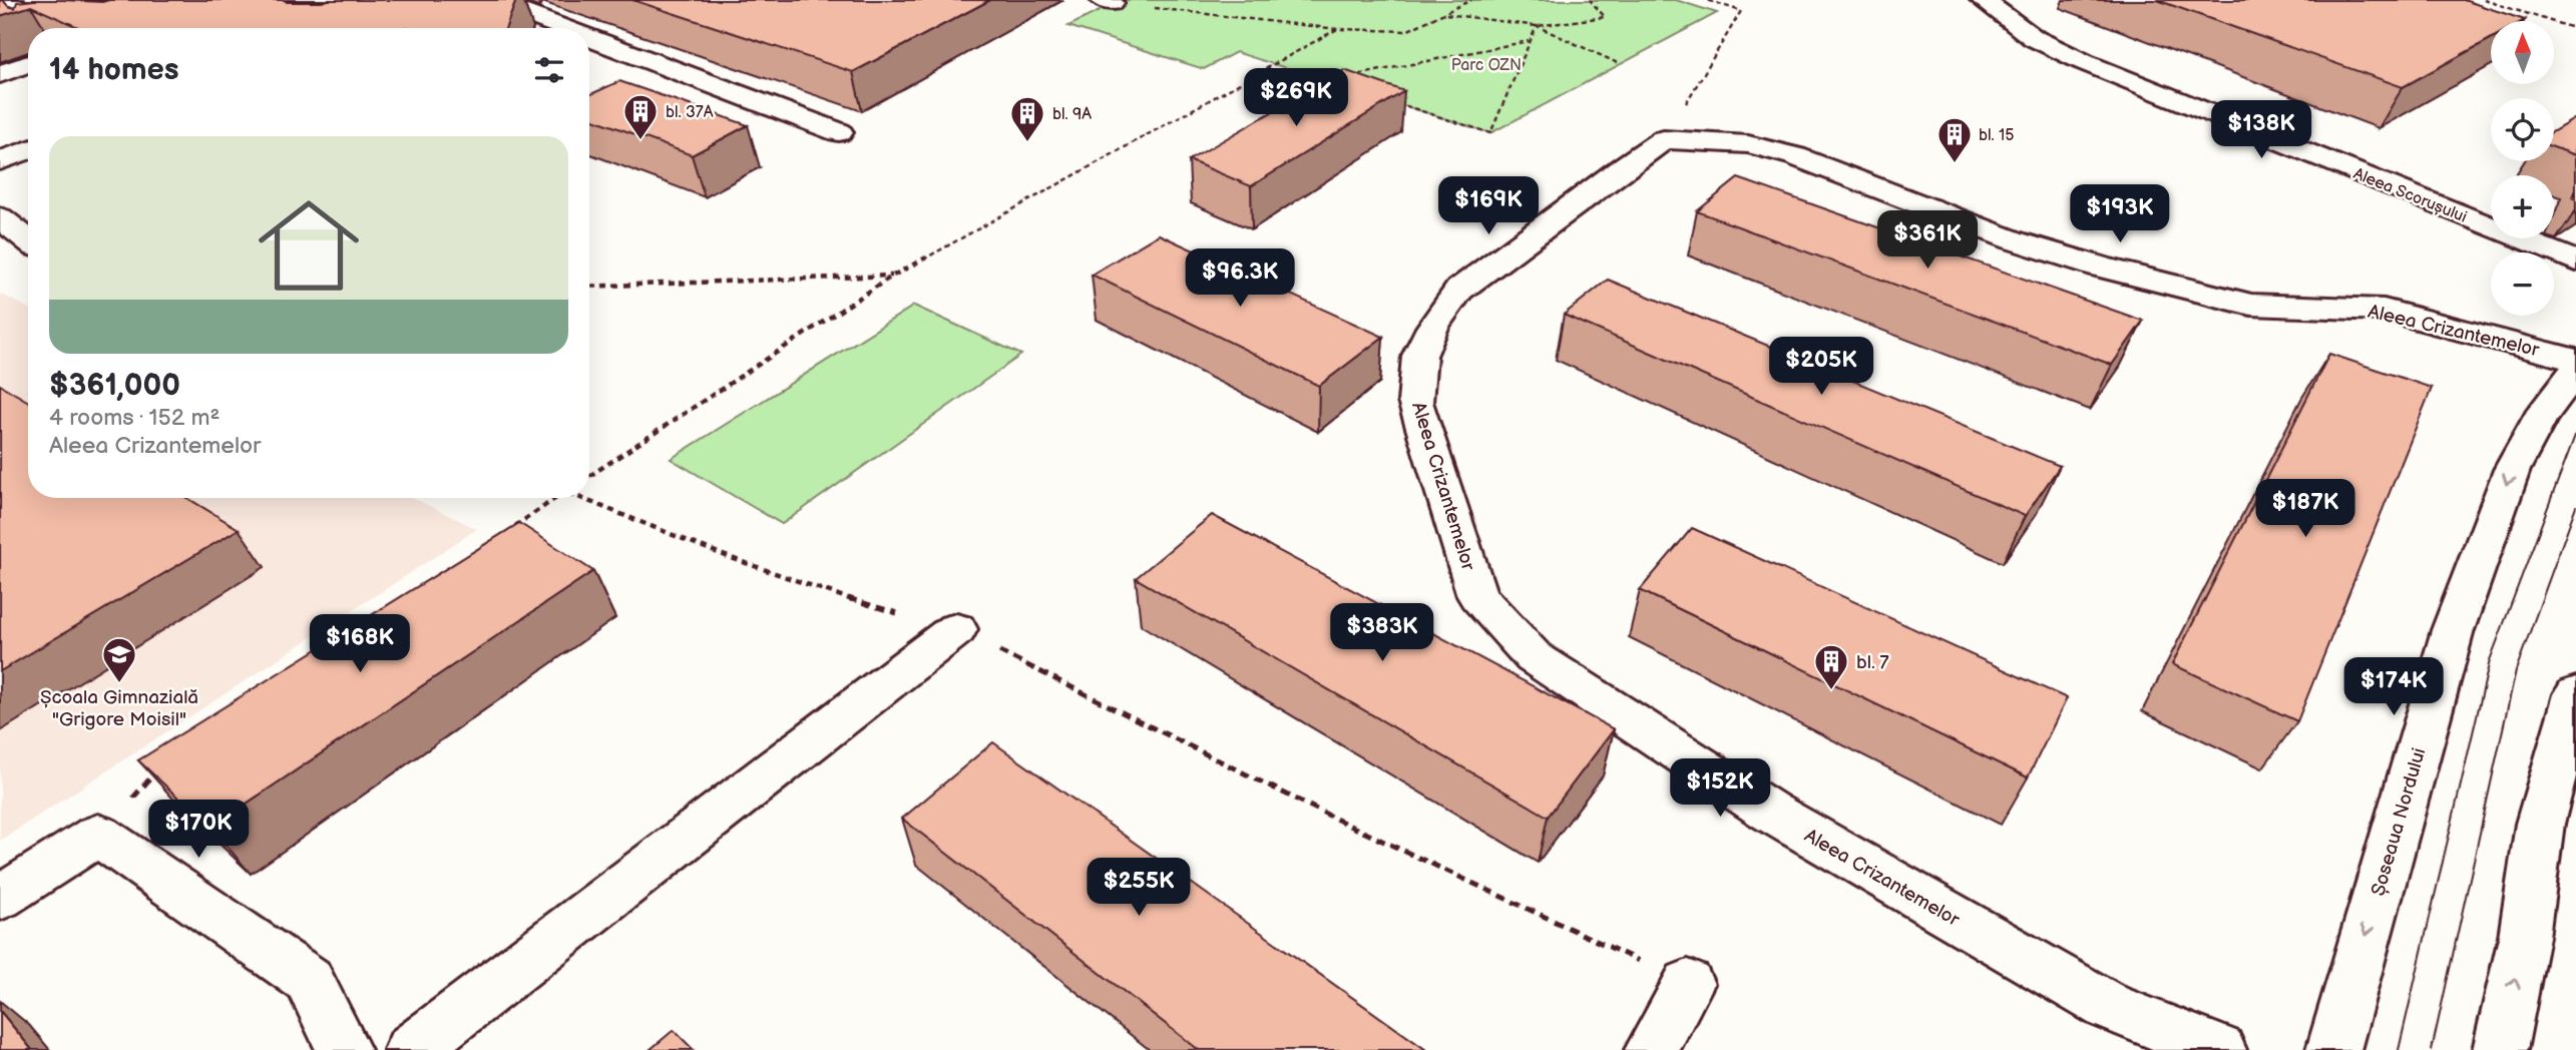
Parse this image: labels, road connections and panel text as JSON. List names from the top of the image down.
{
  "streets": {
    "street": ["Aleea Scorușului", "Aleea Crizantemelor", "Șoseaua Nordului"]
  },
  "parks": ["Parc OZN"],
  "places": {
    "building": [
      "bl. 37A",
      "bl. 9A",
      "bl. 15",
      "bl. 7"
    ],
    "school or university": ["Școala Gimnazială \"Grigore Moisil\""]
  },
  "north": "top",
  "page": {
    "map_buttons": ["+", "−"],
    "heading": "14 homes",
    "price": [
      "$269K",
      "$138K",
      "$169K",
      "$193K",
      "$361K",
      "$96.3K",
      "$205K",
      "$187K",
      "$383K",
      "$168K",
      "$174K",
      "$152K",
      "$170K",
      "$255K"
    ],
    "list": [
      {
        "name": "$361,000",
        "note": "4 rooms · 152 m² · Aleea Crizantemelor"
      }
    ]
  }
}
